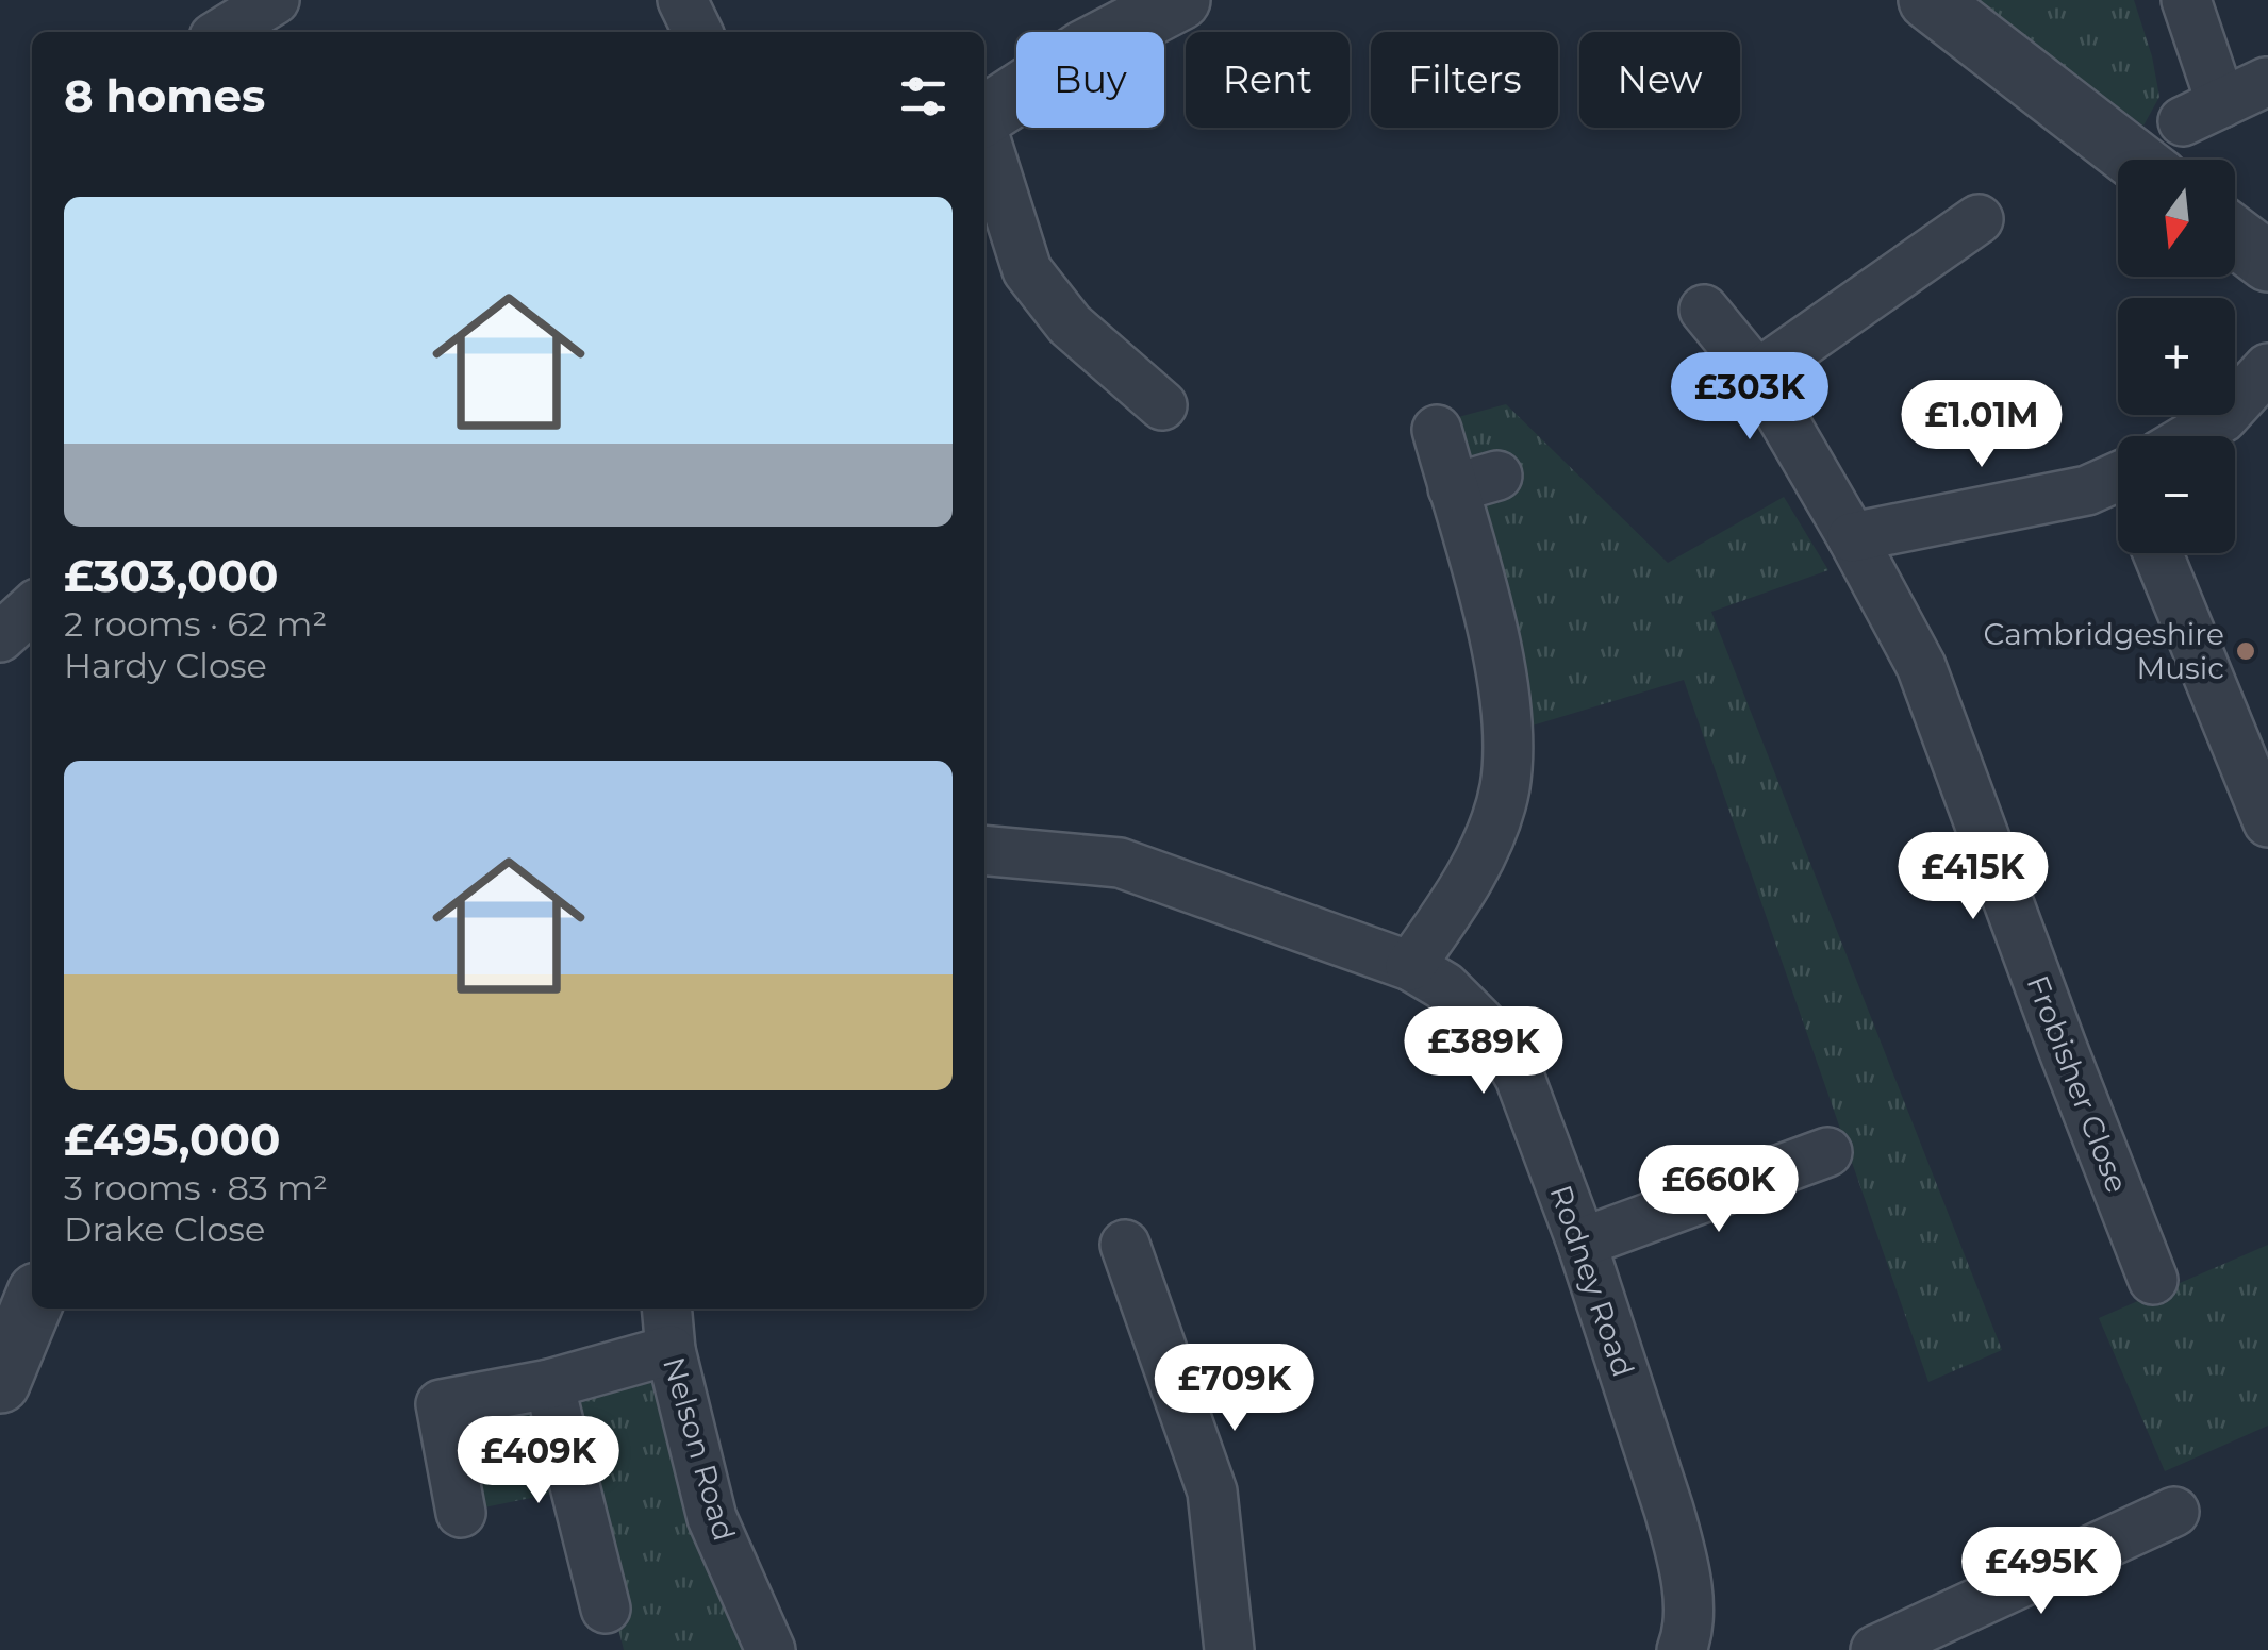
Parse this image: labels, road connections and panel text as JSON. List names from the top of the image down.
{
  "streets": {
    "street": ["Frobisher Close", "Rodney Road", "Nelson Road"]
  },
  "places": ["Cambridgeshire Music"],
  "north": "bottom",
  "page": {
    "chip": [
      "Buy",
      "Rent",
      "Filters",
      "New"
    ],
    "heading": "8 homes",
    "map_buttons": ["+", "−"],
    "list": [
      {
        "name": "£303,000",
        "note": "2 rooms · 62 m² · Hardy Close"
      },
      {
        "name": "£495,000",
        "note": "3 rooms · 83 m² · Drake Close"
      }
    ],
    "price": [
      "£303K",
      "£1.01M",
      "£415K",
      "£389K",
      "£660K",
      "£709K",
      "£409K",
      "£495K"
    ]
  }
}
